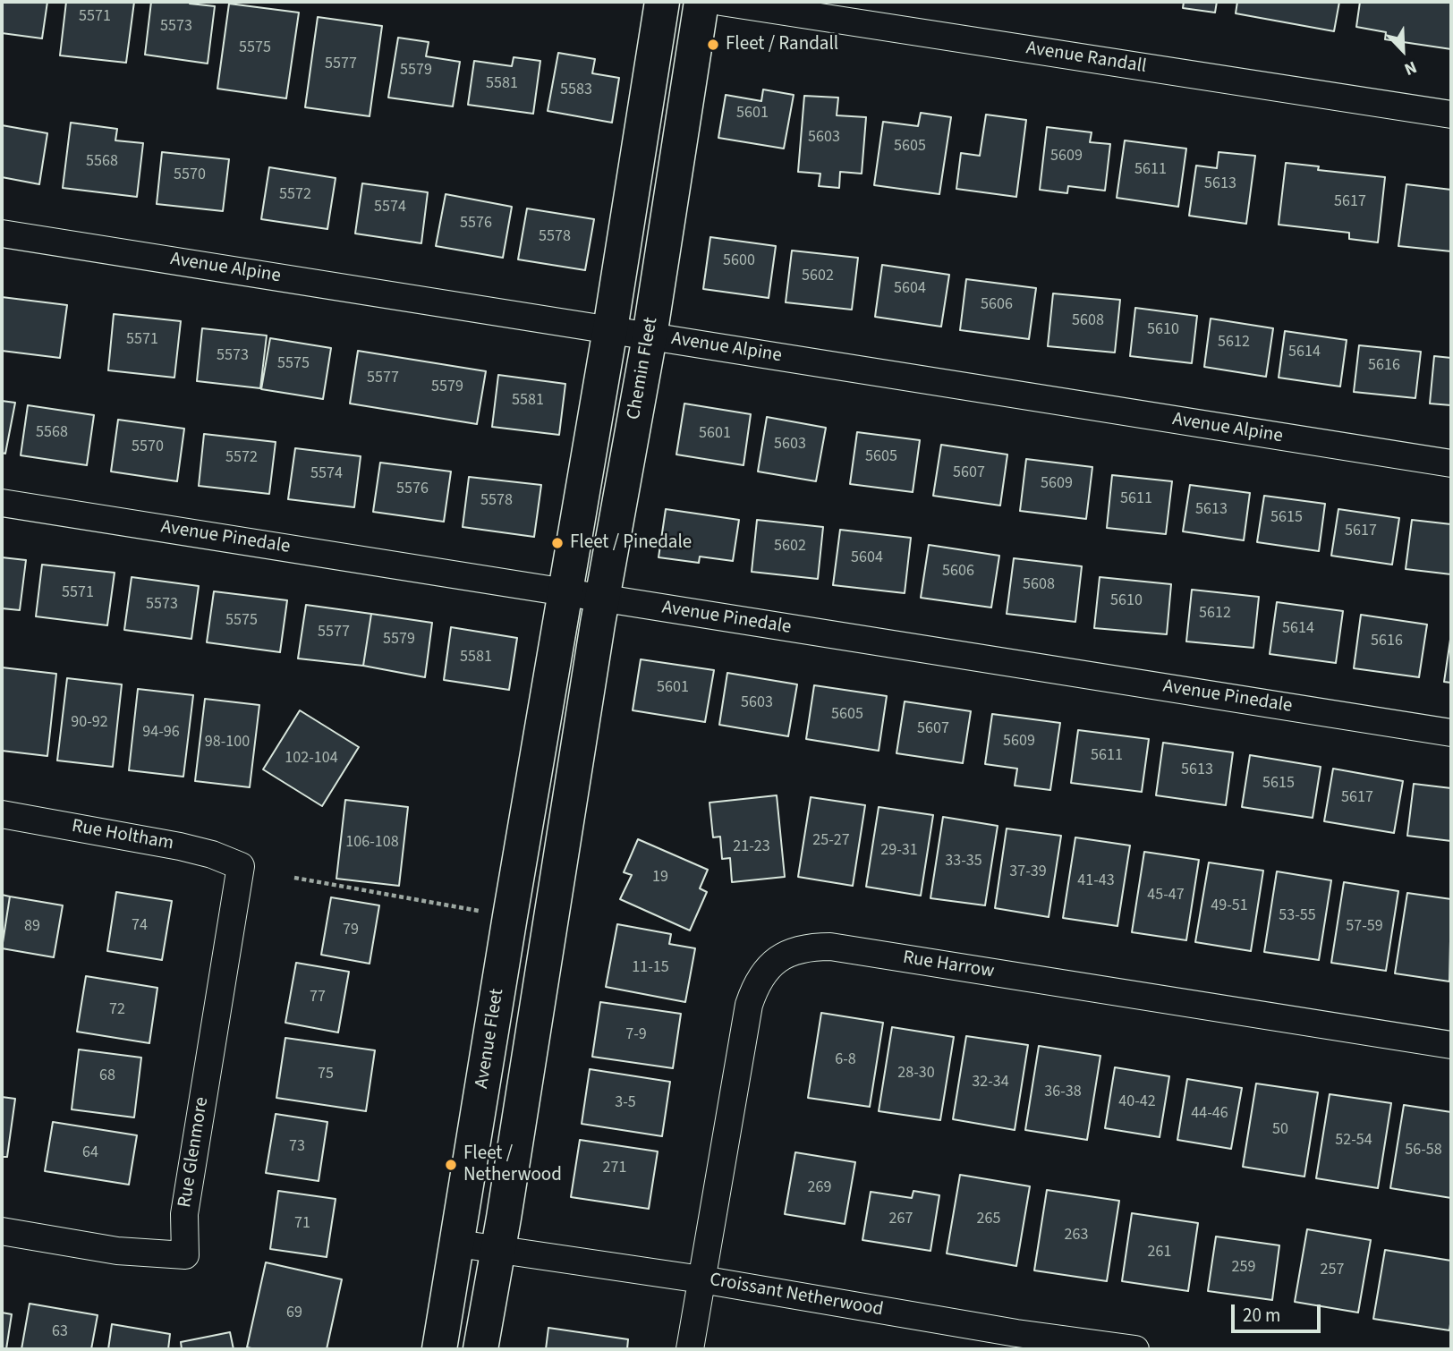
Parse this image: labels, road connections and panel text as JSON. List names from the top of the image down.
{
  "streets": {
    "main road": ["Chemin Fleet", "Avenue Fleet"],
    "street": [
      "Avenue Randall",
      "Avenue Alpine",
      "Avenue Pinedale",
      "Rue Holtham",
      "Rue Harrow",
      "Rue Glenmore",
      "Croissant Netherwood"
    ]
  },
  "crossings": [
    ["Avenue Alpine", "Chemin Fleet"],
    ["Chemin Fleet", "Avenue Pinedale"],
    ["Chemin Fleet", "Avenue Fleet"],
    ["Chemin Fleet", "Croissant Netherwood"],
    ["Rue Holtham", "Rue Glenmore"],
    ["Rue Harrow", "Croissant Netherwood"],
    ["Avenue Fleet", "Croissant Netherwood"]
  ],
  "places": ["Fleet / Randall", "Fleet / Pinedale", "Fleet / Netherwood"],
  "house_numbers": [
    "5571",
    "5573",
    "5575",
    "5577",
    "5579",
    "5581",
    "5583",
    "5601",
    "5603",
    "5605",
    "5609",
    "5568",
    "5611",
    "5570",
    "5613",
    "5572",
    "5617",
    "5574",
    "5576",
    "5578",
    "5600",
    "5602",
    "5604",
    "5606",
    "5608",
    "5610",
    "5571",
    "5612",
    "5614",
    "5573",
    "5575",
    "5616",
    "5577",
    "5579",
    "5581",
    "5568",
    "5601",
    "5603",
    "5570",
    "5605",
    "5572",
    "5607",
    "5574",
    "5609",
    "5576",
    "5611",
    "5578",
    "5613",
    "5615",
    "5617",
    "5602",
    "5604",
    "5606",
    "5608",
    "5571",
    "5610",
    "5573",
    "5612",
    "5575",
    "5614",
    "5577",
    "5579",
    "5616",
    "5581",
    "5601",
    "5603",
    "5605",
    "90-92",
    "5607",
    "94-96",
    "5609",
    "98-100",
    "5611",
    "102-104",
    "5613",
    "5615",
    "5617",
    "25-27",
    "106-108",
    "21-23",
    "29-31",
    "33-35",
    "37-39",
    "19",
    "41-43",
    "45-47",
    "49-51",
    "53-55",
    "74",
    "89",
    "57-59",
    "79",
    "11-15",
    "77",
    "72",
    "7-9",
    "6-8",
    "28-30",
    "75",
    "68",
    "32-34",
    "36-38",
    "40-42",
    "3-5",
    "44-46",
    "50",
    "52-54",
    "73",
    "56-58",
    "64",
    "271",
    "269",
    "267",
    "265",
    "71",
    "263",
    "261",
    "259",
    "257",
    "69",
    "63"
  ],
  "scale_bar": "20 m",
  "north": "bottom right"
}
